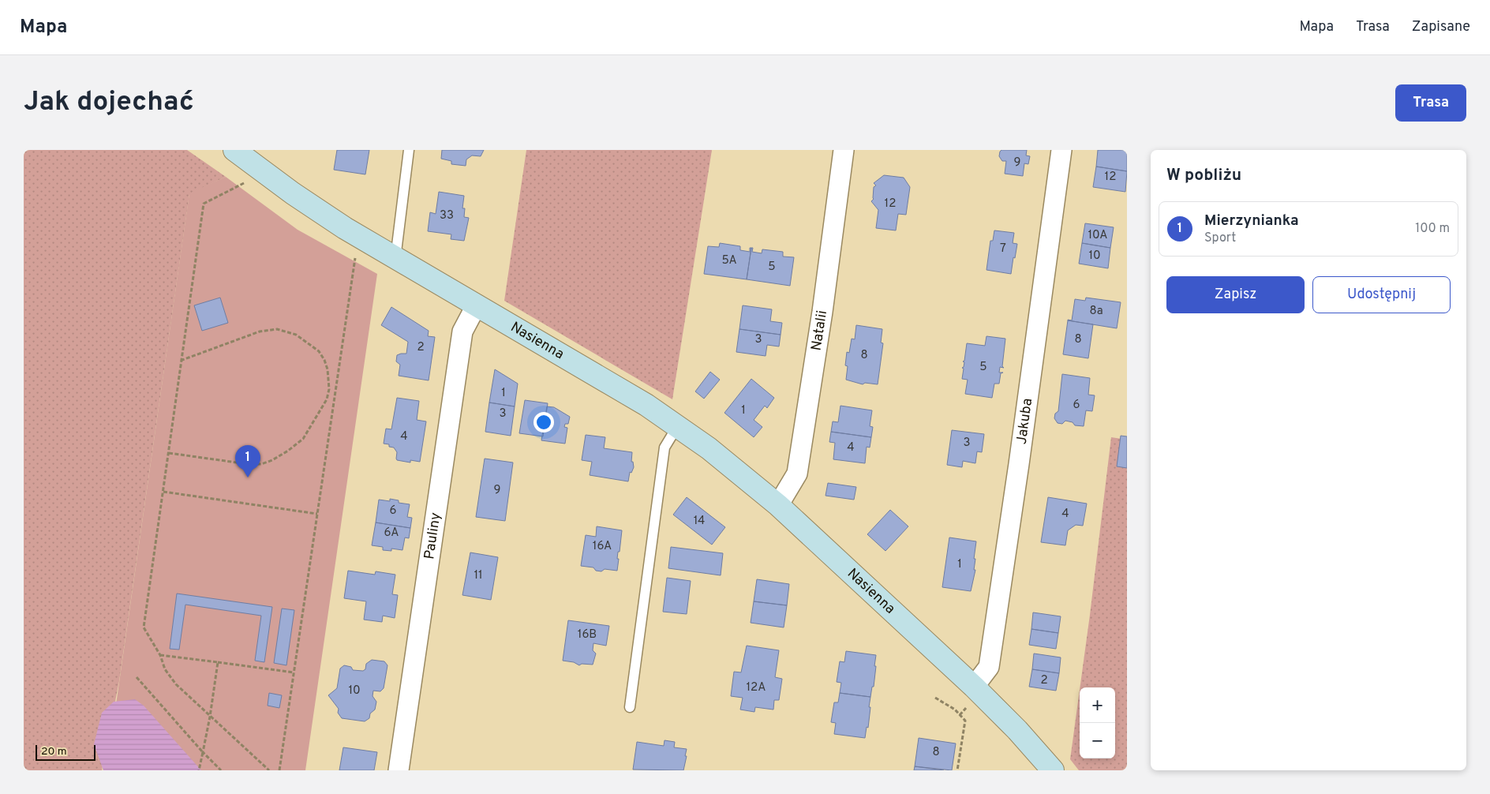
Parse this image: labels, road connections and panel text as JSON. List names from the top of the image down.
{
  "streets": {
    "street": [
      "Natalii",
      "Nasienna",
      "Jakuba",
      "Pauliny"
    ]
  },
  "crossings": [
    ["Natalii", "Nasienna"],
    ["Nasienna", "Jakuba"],
    ["Nasienna", "Pauliny"]
  ],
  "house_numbers": [
    "9",
    "12",
    "12",
    "33",
    "10A",
    "7",
    "10",
    "5A",
    "5",
    "8a",
    "3",
    "8",
    "2",
    "8",
    "5",
    "1",
    "6",
    "1",
    "3",
    "4",
    "3",
    "4",
    "9",
    "6",
    "4",
    "14",
    "6A",
    "16A",
    "1",
    "11",
    "16B",
    "2",
    "12A",
    "10",
    "8"
  ],
  "scale_bar": "20 m",
  "page": {
    "header": "Mapa",
    "nav": ["Mapa", "Trasa", "Zapisane"],
    "buttons": [
      "Trasa",
      ["Zapisz", "Udostępnij"]
    ],
    "title": "Jak dojechać",
    "heading": "W pobliżu",
    "list": [
      {
        "mark": "1",
        "name": "Mierzynianka",
        "note": "Sport",
        "value": "100 m"
      }
    ],
    "pins": "1",
    "map_buttons": ["+", "−"],
    "scale": "20 m"
  }
}
